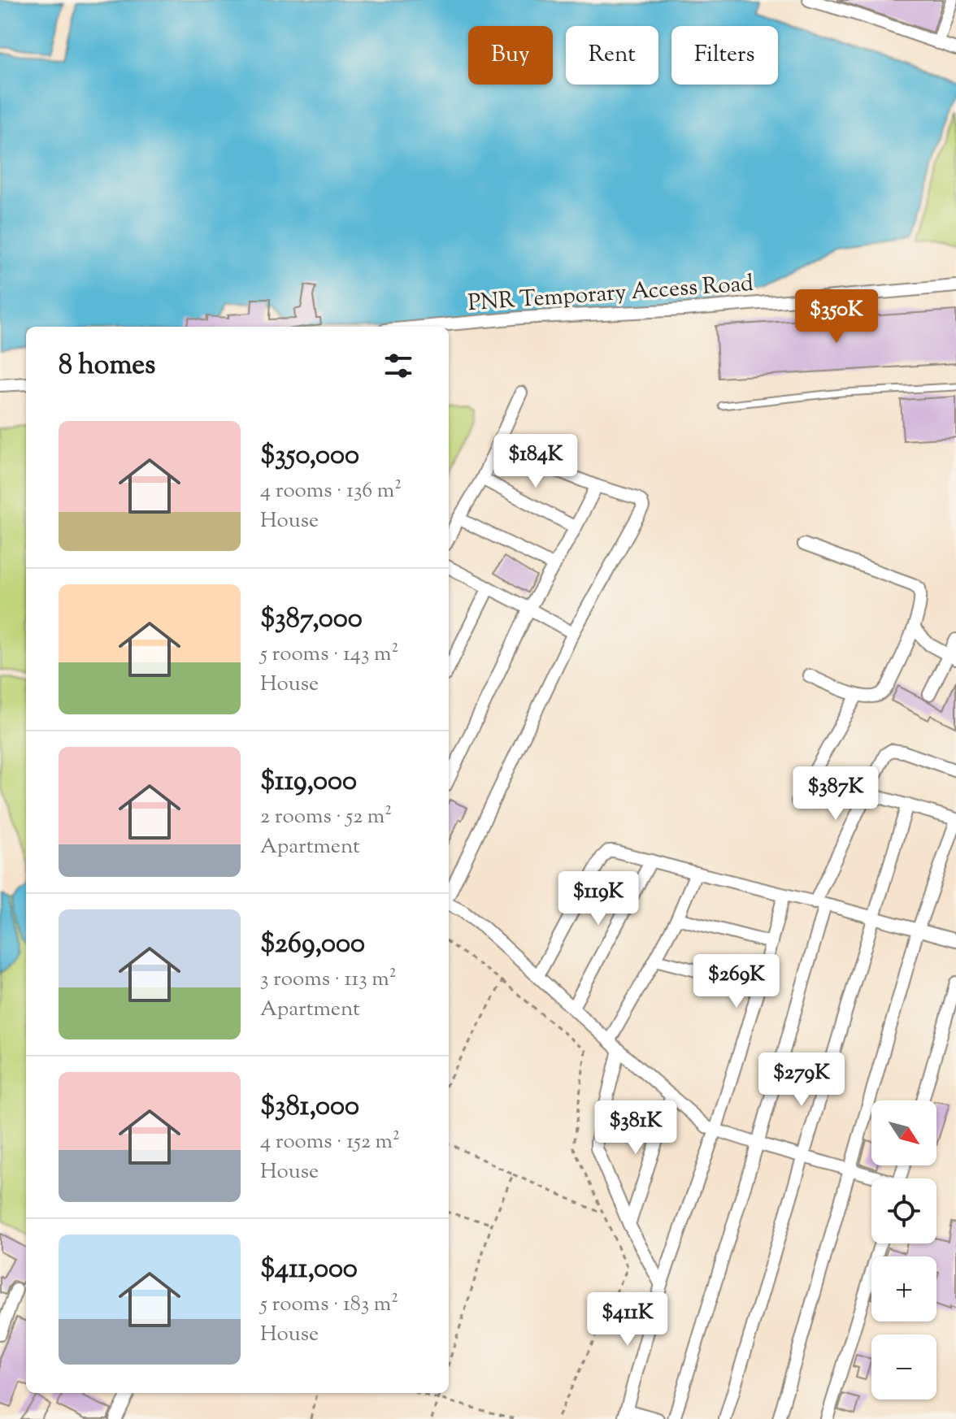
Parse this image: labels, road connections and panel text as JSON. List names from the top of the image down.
{
  "streets": {
    "street": ["PNR Temporary Access Road"]
  },
  "north": "bottom right",
  "page": {
    "chip": ["Buy", "Rent", "Filters"],
    "price": [
      "$350K",
      "$184K",
      "$387K",
      "$119K",
      "$269K",
      "$279K",
      "$381K",
      "$411K"
    ],
    "heading": "8 homes",
    "list": [
      {
        "name": "$350,000",
        "note": "4 rooms · 136 m² · House"
      },
      {
        "name": "$387,000",
        "note": "5 rooms · 143 m² · House"
      },
      {
        "name": "$119,000",
        "note": "2 rooms · 52 m² · Apartment"
      },
      {
        "name": "$269,000",
        "note": "3 rooms · 113 m² · Apartment"
      },
      {
        "name": "$381,000",
        "note": "4 rooms · 152 m² · House"
      },
      {
        "name": "$411,000",
        "note": "5 rooms · 183 m² · House"
      }
    ],
    "map_buttons": ["+", "−"]
  }
}
